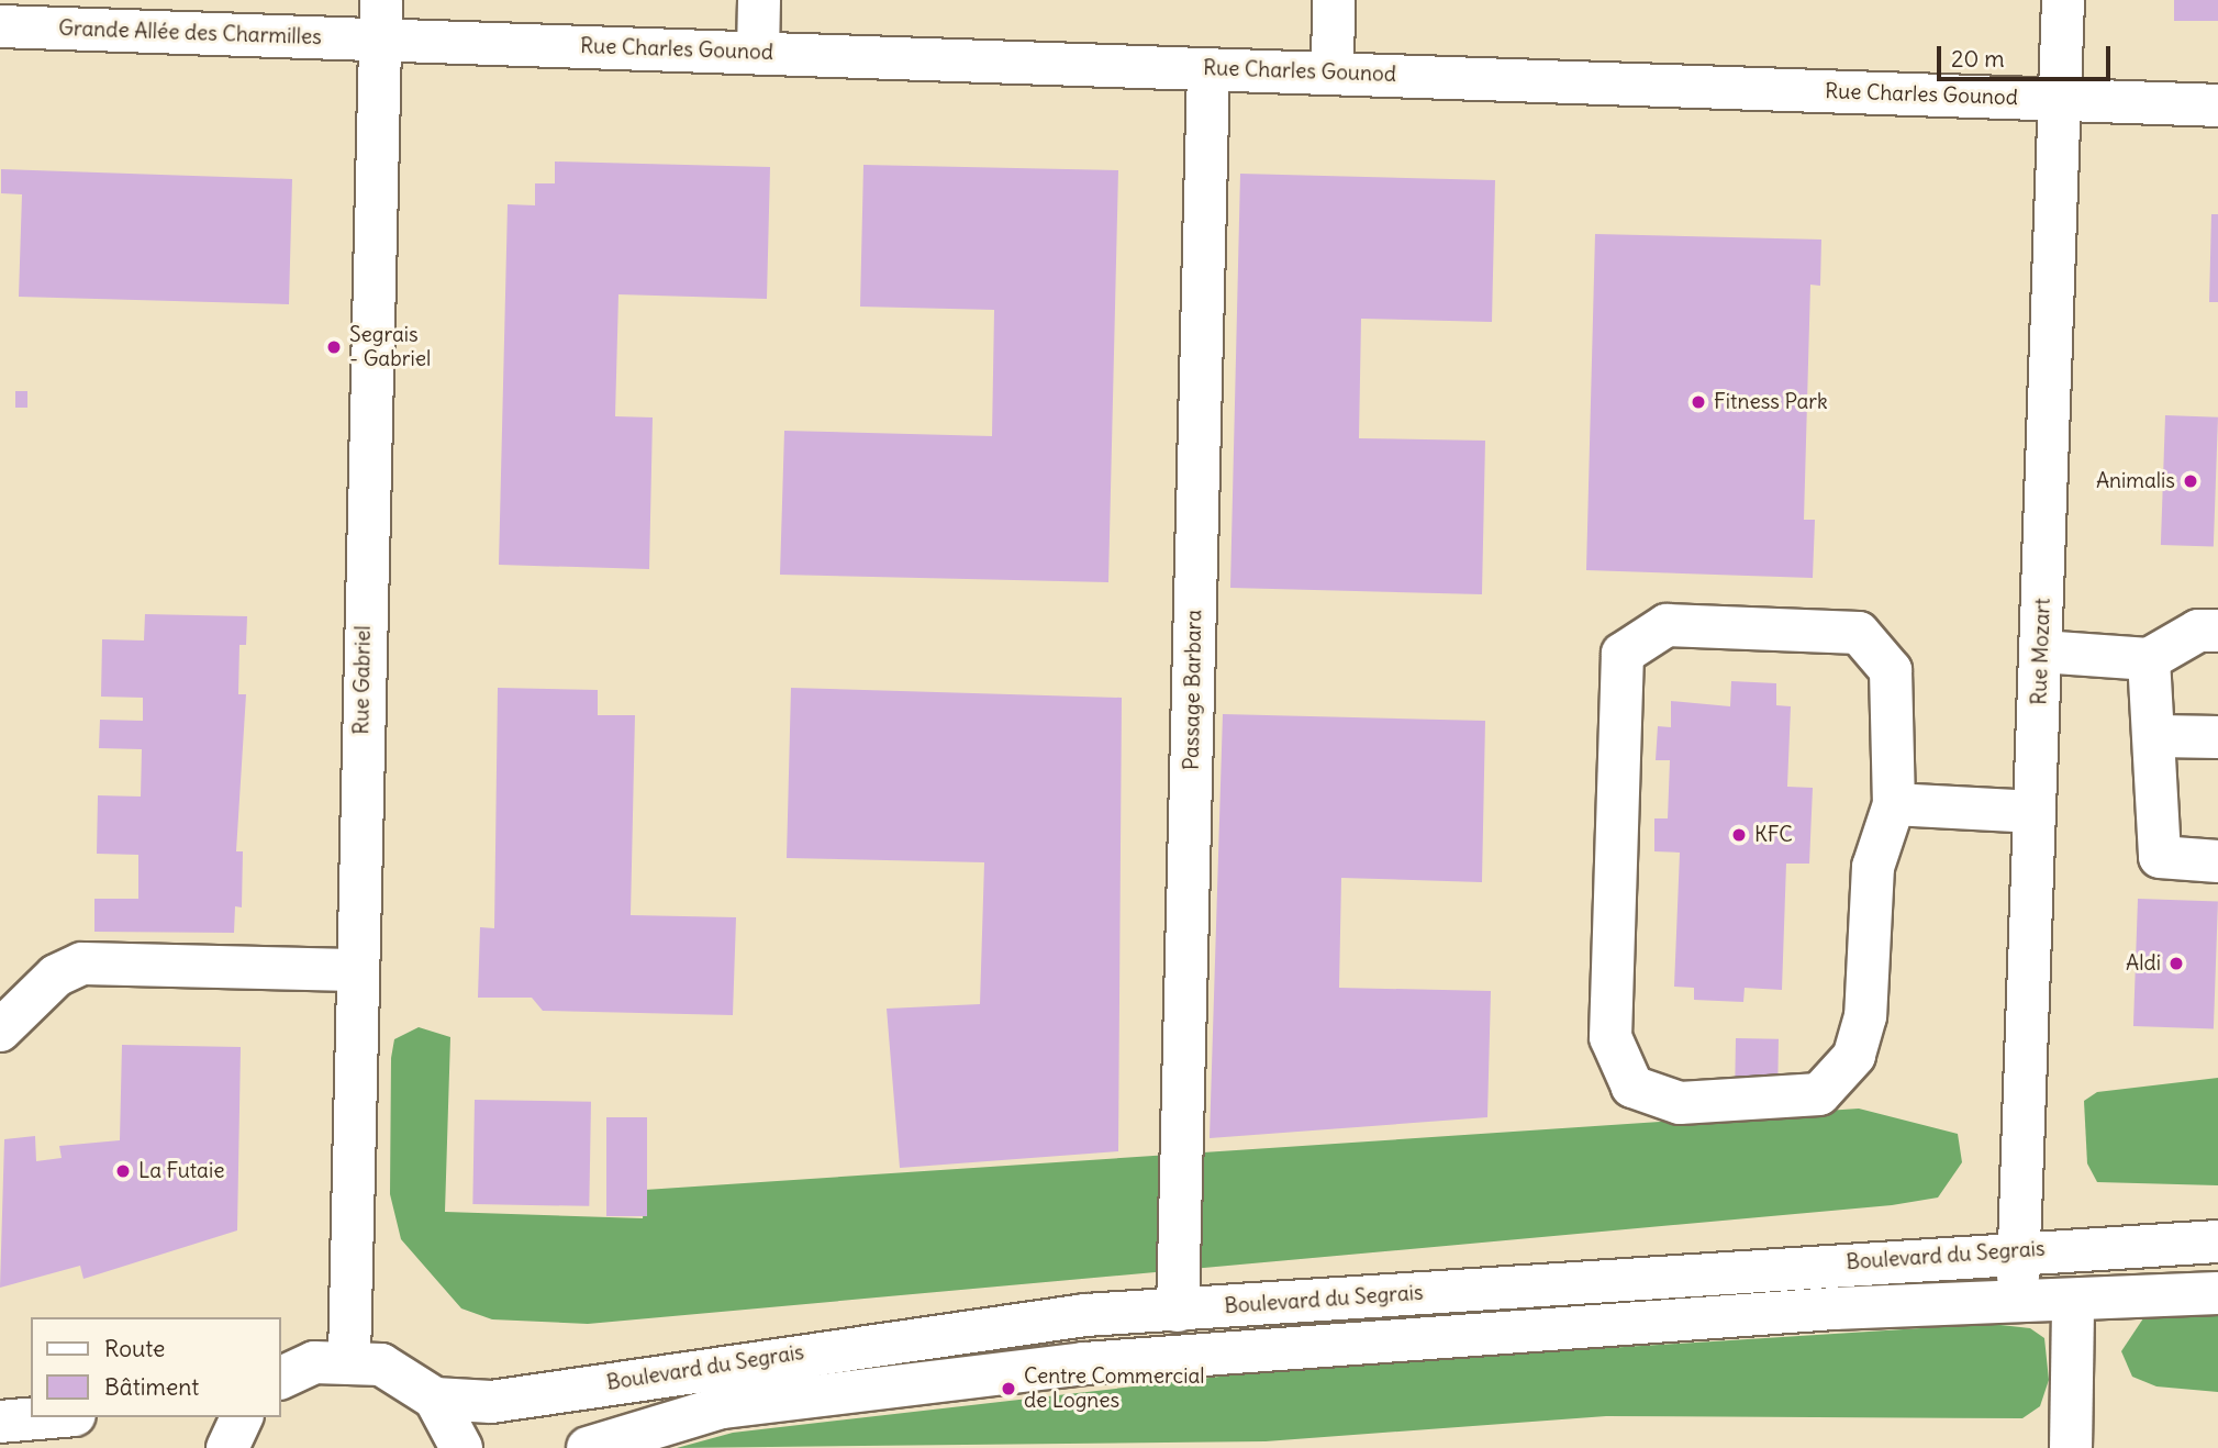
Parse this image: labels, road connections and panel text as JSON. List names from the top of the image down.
{
  "streets": {
    "street": [
      "Grande Allée des Charmilles",
      "Rue Charles Gounod",
      "Rue Mozart",
      "Rue Gabriel",
      "Passage Barbara",
      "Boulevard du Segrais"
    ]
  },
  "crossings": [
    ["Grande Allée des Charmilles", "Rue Charles Gounod"],
    ["Grande Allée des Charmilles", "Rue Gabriel"],
    ["Rue Charles Gounod", "Rue Mozart"],
    ["Rue Charles Gounod", "Rue Gabriel"],
    ["Rue Charles Gounod", "Passage Barbara"],
    ["Rue Mozart", "Boulevard du Segrais"],
    ["Passage Barbara", "Boulevard du Segrais"]
  ],
  "places": [
    "Segrais - Gabriel",
    "Fitness Park",
    "Animalis",
    "KFC",
    "Aldi",
    "La Futaie",
    "Centre Commercial de Lognes"
  ],
  "legend": ["Route", "Bâtiment"],
  "scale_bar": "20 m"
}
